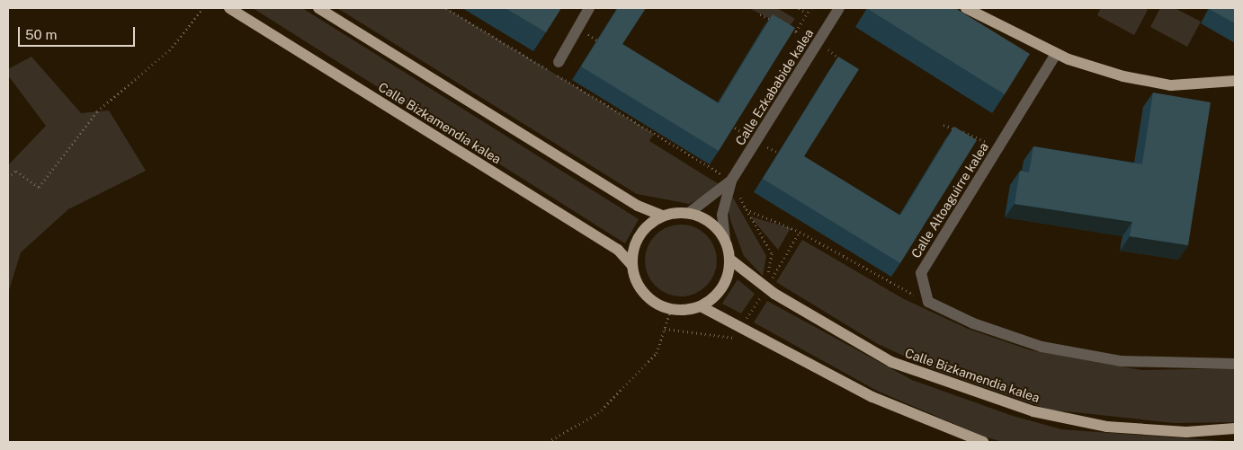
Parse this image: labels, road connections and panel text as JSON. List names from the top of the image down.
{
  "streets": {
    "main road": ["Calle Bizkamendia kalea"],
    "street": ["Calle Ezkababide kalea", "Calle Altoaguirre kalea"]
  },
  "crossings": [
    ["Calle Ezkababide kalea", "Calle Bizkamendia kalea"]
  ],
  "scale_bar": "50 m"
}
